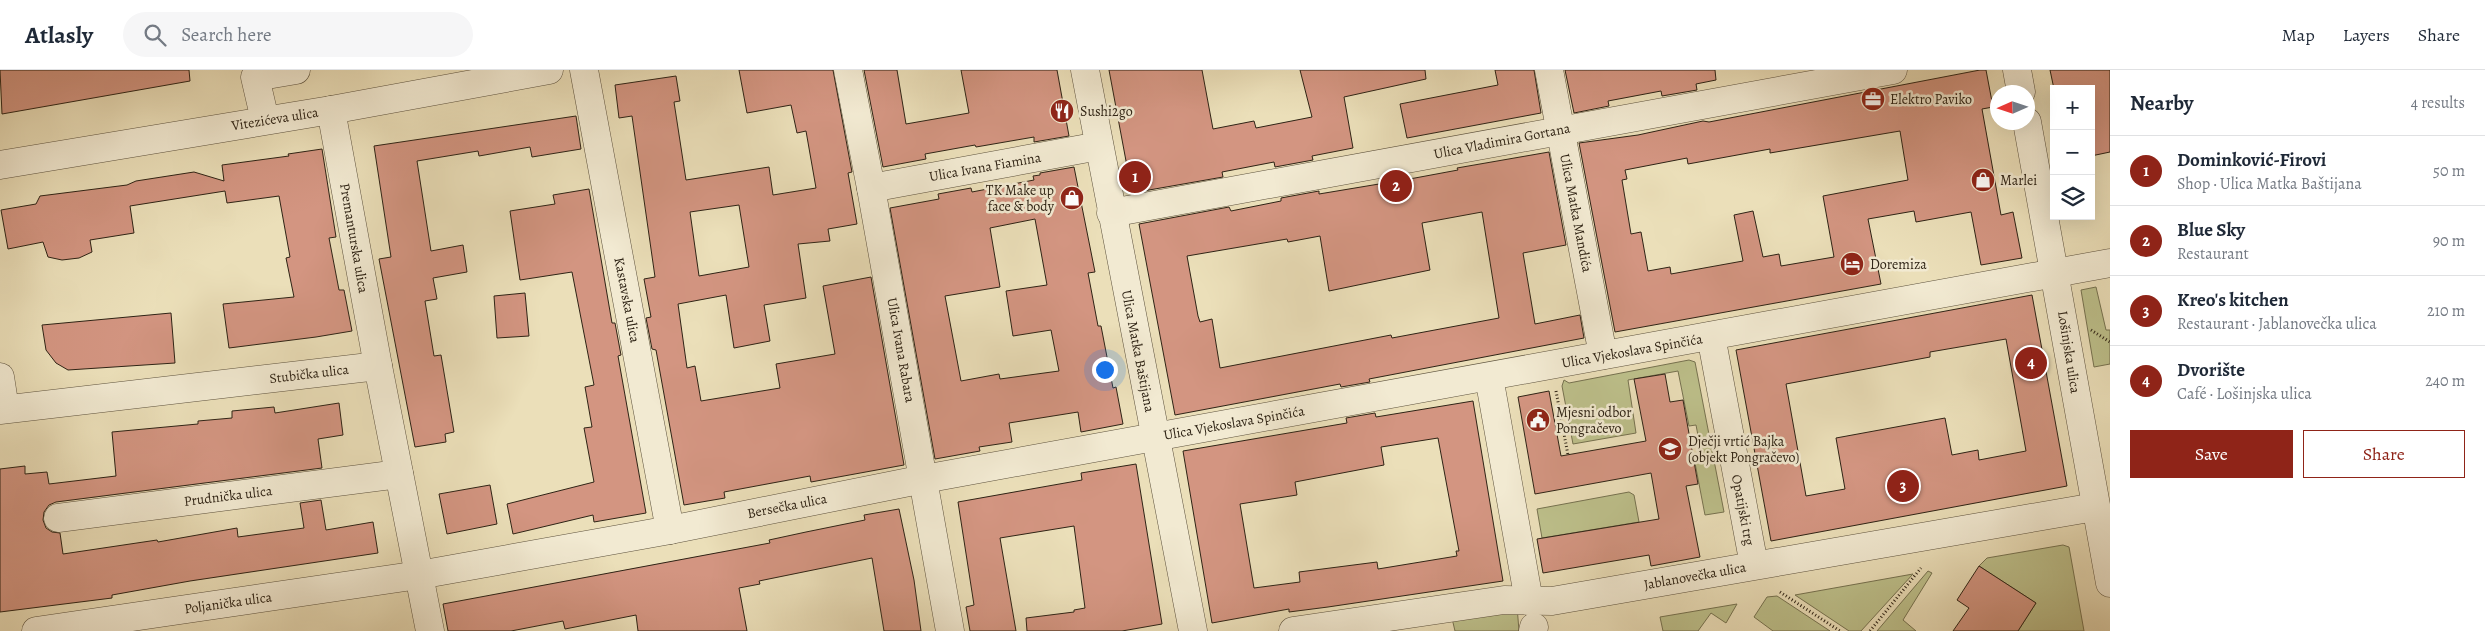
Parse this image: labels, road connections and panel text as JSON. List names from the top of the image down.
{
  "streets": {
    "street": [
      "Vitezićeva ulica",
      "Ulica Vladimira Gortana",
      "Ulica Ivana Fiamina",
      "Ulica Matka Mandića",
      "Premanturska ulica",
      "Kastavska ulica",
      "Ulica Ivana Rabara",
      "Ulica Matka Baštijana",
      "Ulica Vjekoslava Spinčića",
      "Lošinjska ulica",
      "Stubička ulica",
      "Prudnička ulica",
      "Bersečka ulica",
      "Opatijski trg",
      "Jablanovečka ulica",
      "Poljanička ulica"
    ]
  },
  "crossings": [
    ["Vitezićeva ulica", "Premanturska ulica"],
    ["Ulica Vladimira Gortana", "Ulica Matka Mandića"],
    ["Ulica Vladimira Gortana", "Ulica Matka Baštijana"],
    ["Ulica Ivana Fiamina", "Ulica Ivana Rabara"],
    ["Ulica Ivana Fiamina", "Ulica Matka Baštijana"],
    ["Ulica Matka Mandića", "Ulica Vjekoslava Spinčića"],
    ["Premanturska ulica", "Stubička ulica"],
    ["Kastavska ulica", "Bersečka ulica"],
    ["Ulica Ivana Rabara", "Bersečka ulica"],
    ["Ulica Matka Baštijana", "Ulica Vjekoslava Spinčića"],
    ["Ulica Matka Baštijana", "Bersečka ulica"],
    ["Ulica Vjekoslava Spinčića", "Lošinjska ulica"],
    ["Ulica Vjekoslava Spinčića", "Bersečka ulica"],
    ["Ulica Vjekoslava Spinčića", "Opatijski trg"],
    ["Lošinjska ulica", "Jablanovečka ulica"],
    ["Bersečka ulica", "Poljanička ulica"],
    ["Opatijski trg", "Jablanovečka ulica"]
  ],
  "places": {
    "office": ["Elektro Paviko"],
    "restaurant": ["Sushi2go"],
    "shop": ["Marlei", "TK Make up face & body"],
    "hotel": ["Doremiza"],
    "public building": ["Mjesni odbor Pongračevo"],
    "school or university": ["Dječji vrtić Bajka (objekt Pongračevo)"]
  },
  "north": "left",
  "page": {
    "header": "Atlasly",
    "search": "Search here",
    "nav": ["Map", "Layers", "Share"],
    "heading": ["Nearby", "4 results"],
    "map_buttons": ["+", "−"],
    "list": [
      {
        "mark": "1",
        "name": "Dominković-Firovi",
        "note": "Shop · Ulica Matka Baštijana",
        "value": "50 m"
      },
      {
        "mark": "2",
        "name": "Blue Sky",
        "note": "Restaurant",
        "value": "90 m"
      },
      {
        "mark": "3",
        "name": "Kreo's kitchen",
        "note": "Restaurant · Jablanovečka ulica",
        "value": "210 m"
      },
      {
        "mark": "4",
        "name": "Dvorište",
        "note": "Café · Lošinjska ulica",
        "value": "240 m"
      }
    ],
    "pins": [
      "1",
      "2",
      "4",
      "3"
    ],
    "buttons": ["Save", "Share"]
  }
}
